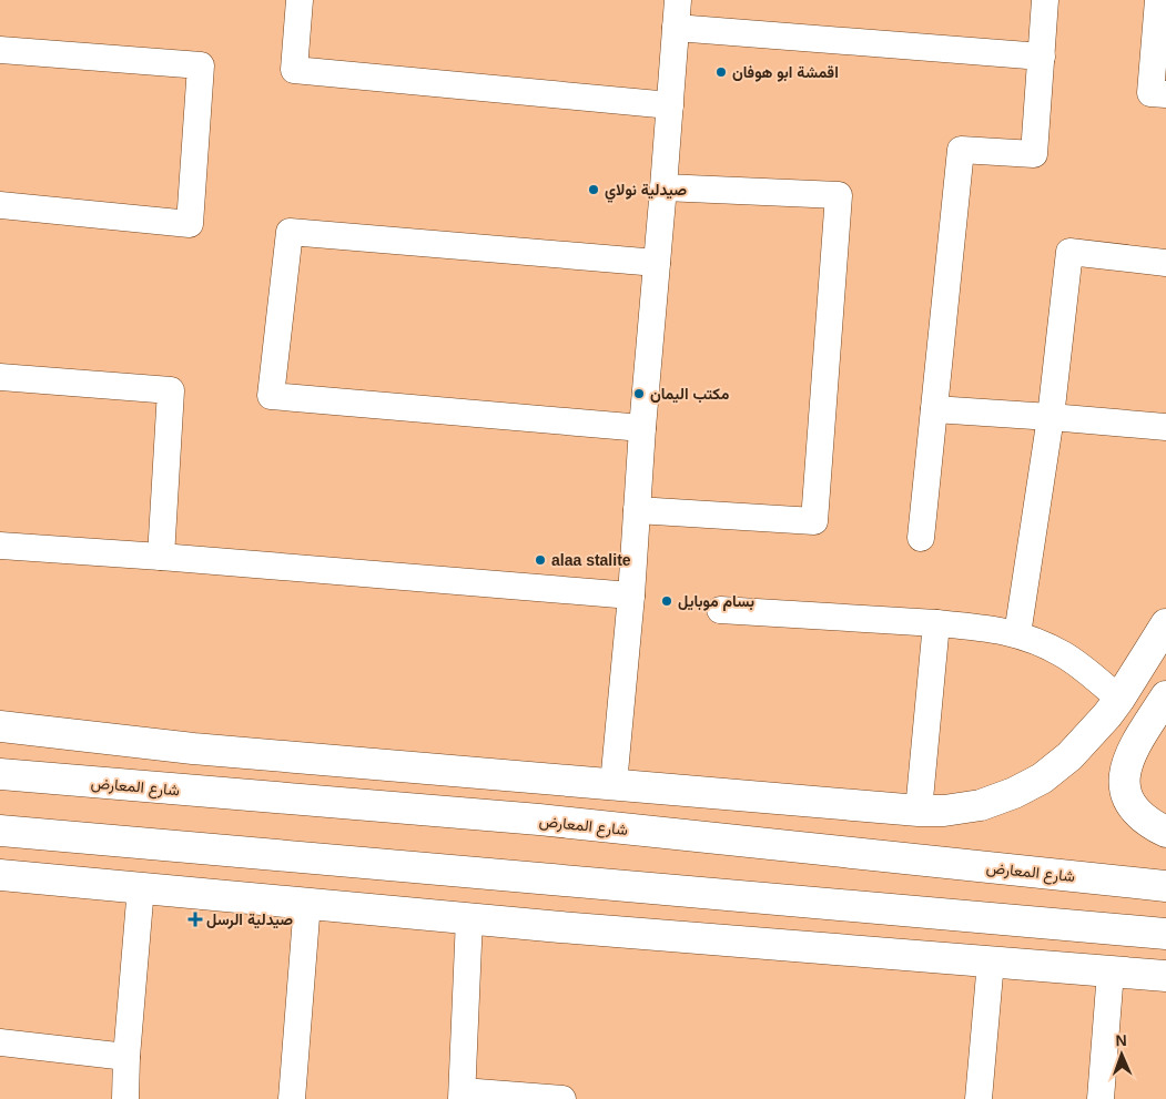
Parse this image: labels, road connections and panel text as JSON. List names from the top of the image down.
{
  "streets": {
    "main road": ["شارع المعارض"]
  },
  "places": {
    "other": [
      "اقمشة ابو هوفان",
      "صيدلية نولاي",
      "مكتب اليمان",
      "alaa stalite",
      "بسام موبايل"
    ],
    "health": ["صيدلية الرسل"]
  },
  "north": "top"
}
